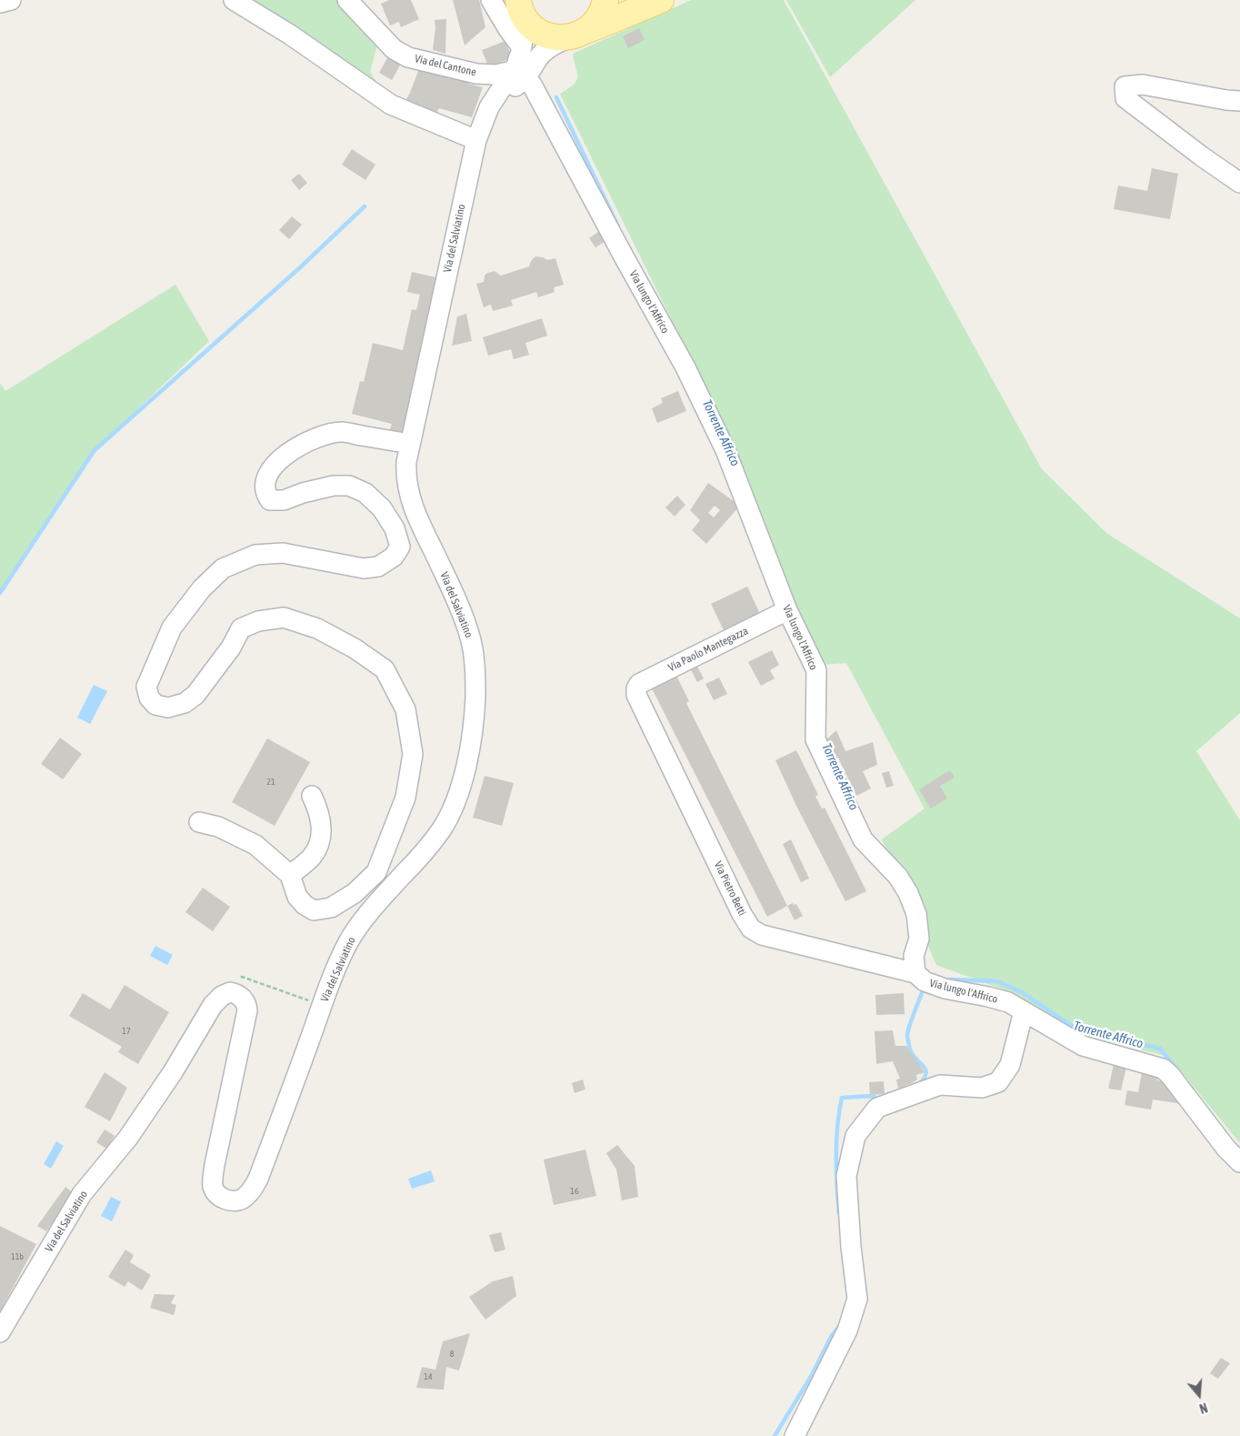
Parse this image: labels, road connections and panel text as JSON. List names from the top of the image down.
{
  "streets": {
    "street": [
      "Via del Cantone",
      "Via del Salviatino",
      "Via lungo l'Affrico",
      "Via Paolo Mantegazza",
      "Via Pietro Betti"
    ]
  },
  "crossings": [
    ["Via del Cantone", "Via del Salviatino"],
    ["Via del Cantone", "Via lungo l'Affrico"],
    ["Via del Salviatino", "Via lungo l'Affrico"],
    ["Via lungo l'Affrico", "Via Paolo Mantegazza"],
    ["Via lungo l'Affrico", "Via Pietro Betti"],
    ["Via Paolo Mantegazza", "Via Pietro Betti"]
  ],
  "water": ["Torrente Affrico"],
  "house_numbers": [
    "21",
    "17",
    "16",
    "11b",
    "8",
    "14"
  ],
  "north": "bottom"
}
